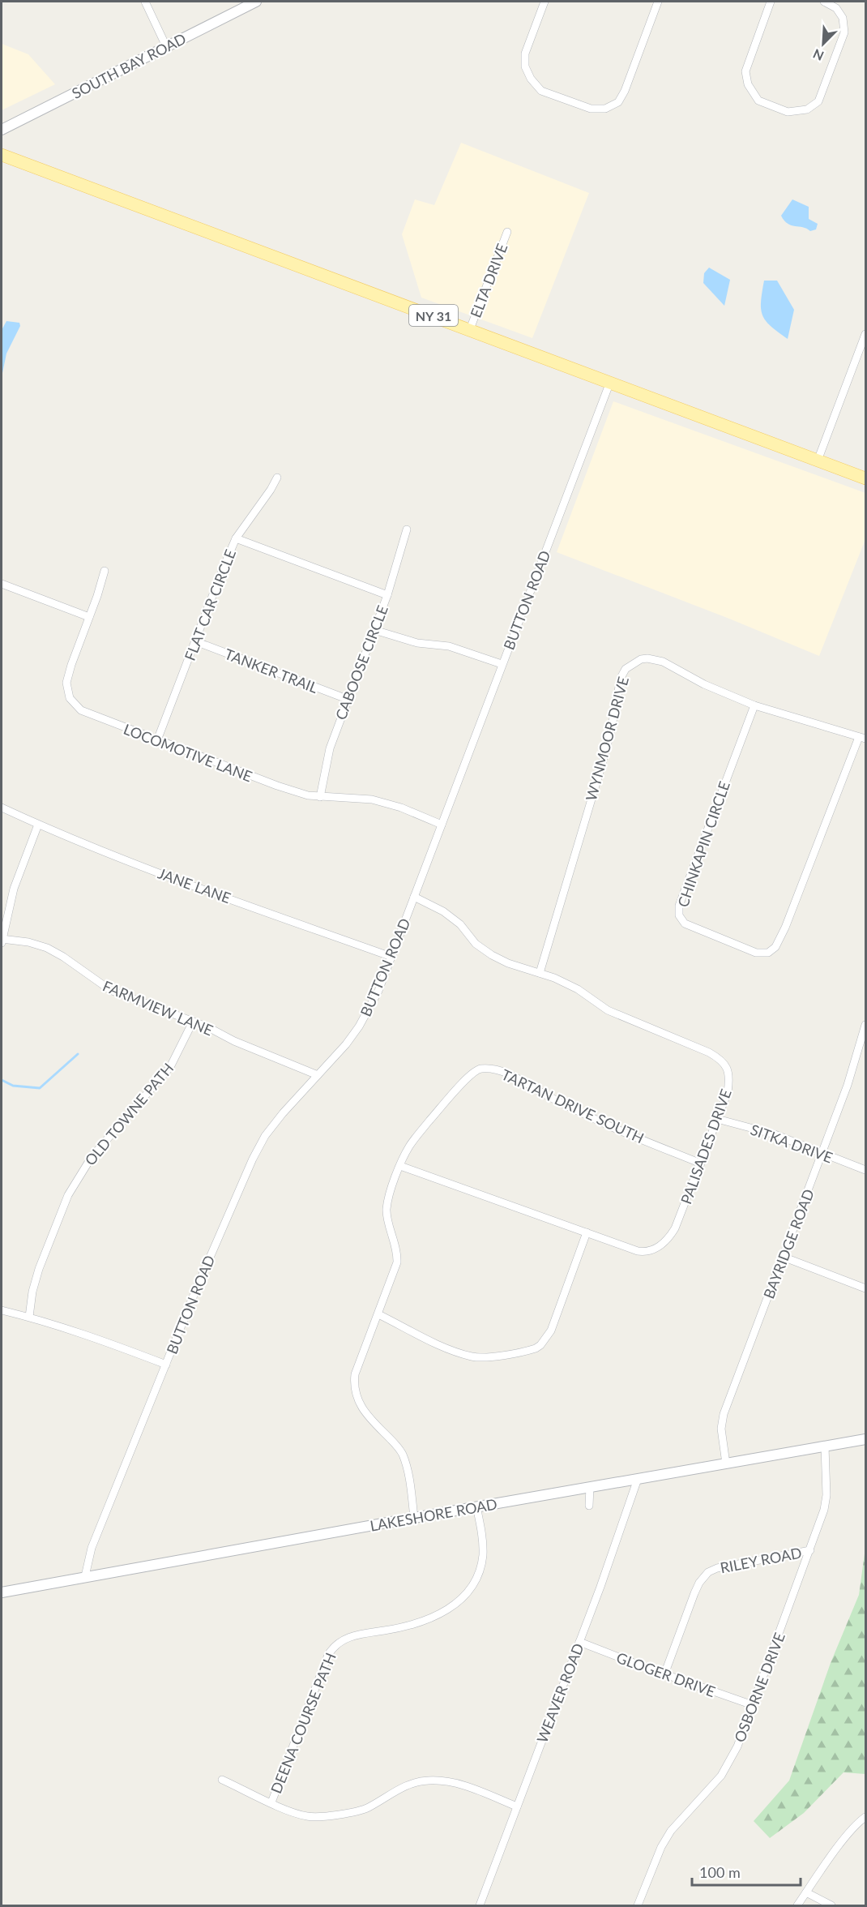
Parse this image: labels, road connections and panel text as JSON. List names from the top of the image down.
{
  "streets": {
    "main road": ["NY 31"],
    "street": [
      "SOUTH BAY ROAD",
      "ELTA DRIVE",
      "BUTTON ROAD",
      "FLAT CAR CIRCLE",
      "CABOOSE CIRCLE",
      "TANKER TRAIL",
      "WYNMOOR DRIVE",
      "LOCOMOTIVE LANE",
      "CHINKAPIN CIRCLE",
      "JANE LANE",
      "FARMVIEW LANE",
      "TARTAN DRIVE SOUTH",
      "OLD TOWNE PATH",
      "SITKA DRIVE",
      "PALISADES DRIVE",
      "BAYRIDGE ROAD",
      "LAKESHORE ROAD",
      "RILEY ROAD",
      "GLOGER DRIVE",
      "OSBORNE DRIVE",
      "WEAVER ROAD",
      "DEENA COURSE PATH"
    ]
  },
  "crossings": [
    ["ELTA DRIVE", "NY 31"],
    ["NY 31", "BUTTON ROAD"],
    ["BUTTON ROAD", "LOCOMOTIVE LANE"],
    ["BUTTON ROAD", "JANE LANE"],
    ["BUTTON ROAD", "FARMVIEW LANE"],
    ["BUTTON ROAD", "PALISADES DRIVE"],
    ["BUTTON ROAD", "LAKESHORE ROAD"],
    ["FLAT CAR CIRCLE", "TANKER TRAIL"],
    ["FLAT CAR CIRCLE", "LOCOMOTIVE LANE"],
    ["CABOOSE CIRCLE", "TANKER TRAIL"],
    ["CABOOSE CIRCLE", "LOCOMOTIVE LANE"],
    ["WYNMOOR DRIVE", "CHINKAPIN CIRCLE"],
    ["WYNMOOR DRIVE", "PALISADES DRIVE"],
    ["FARMVIEW LANE", "OLD TOWNE PATH"],
    ["TARTAN DRIVE SOUTH", "PALISADES DRIVE"],
    ["SITKA DRIVE", "PALISADES DRIVE"],
    ["SITKA DRIVE", "BAYRIDGE ROAD"],
    ["BAYRIDGE ROAD", "LAKESHORE ROAD"],
    ["LAKESHORE ROAD", "OSBORNE DRIVE"],
    ["LAKESHORE ROAD", "WEAVER ROAD"],
    ["LAKESHORE ROAD", "DEENA COURSE PATH"],
    ["RILEY ROAD", "GLOGER DRIVE"],
    ["RILEY ROAD", "OSBORNE DRIVE"],
    ["GLOGER DRIVE", "OSBORNE DRIVE"],
    ["GLOGER DRIVE", "WEAVER ROAD"]
  ],
  "scale_bar": "100 m",
  "north": "bottom left"
}
